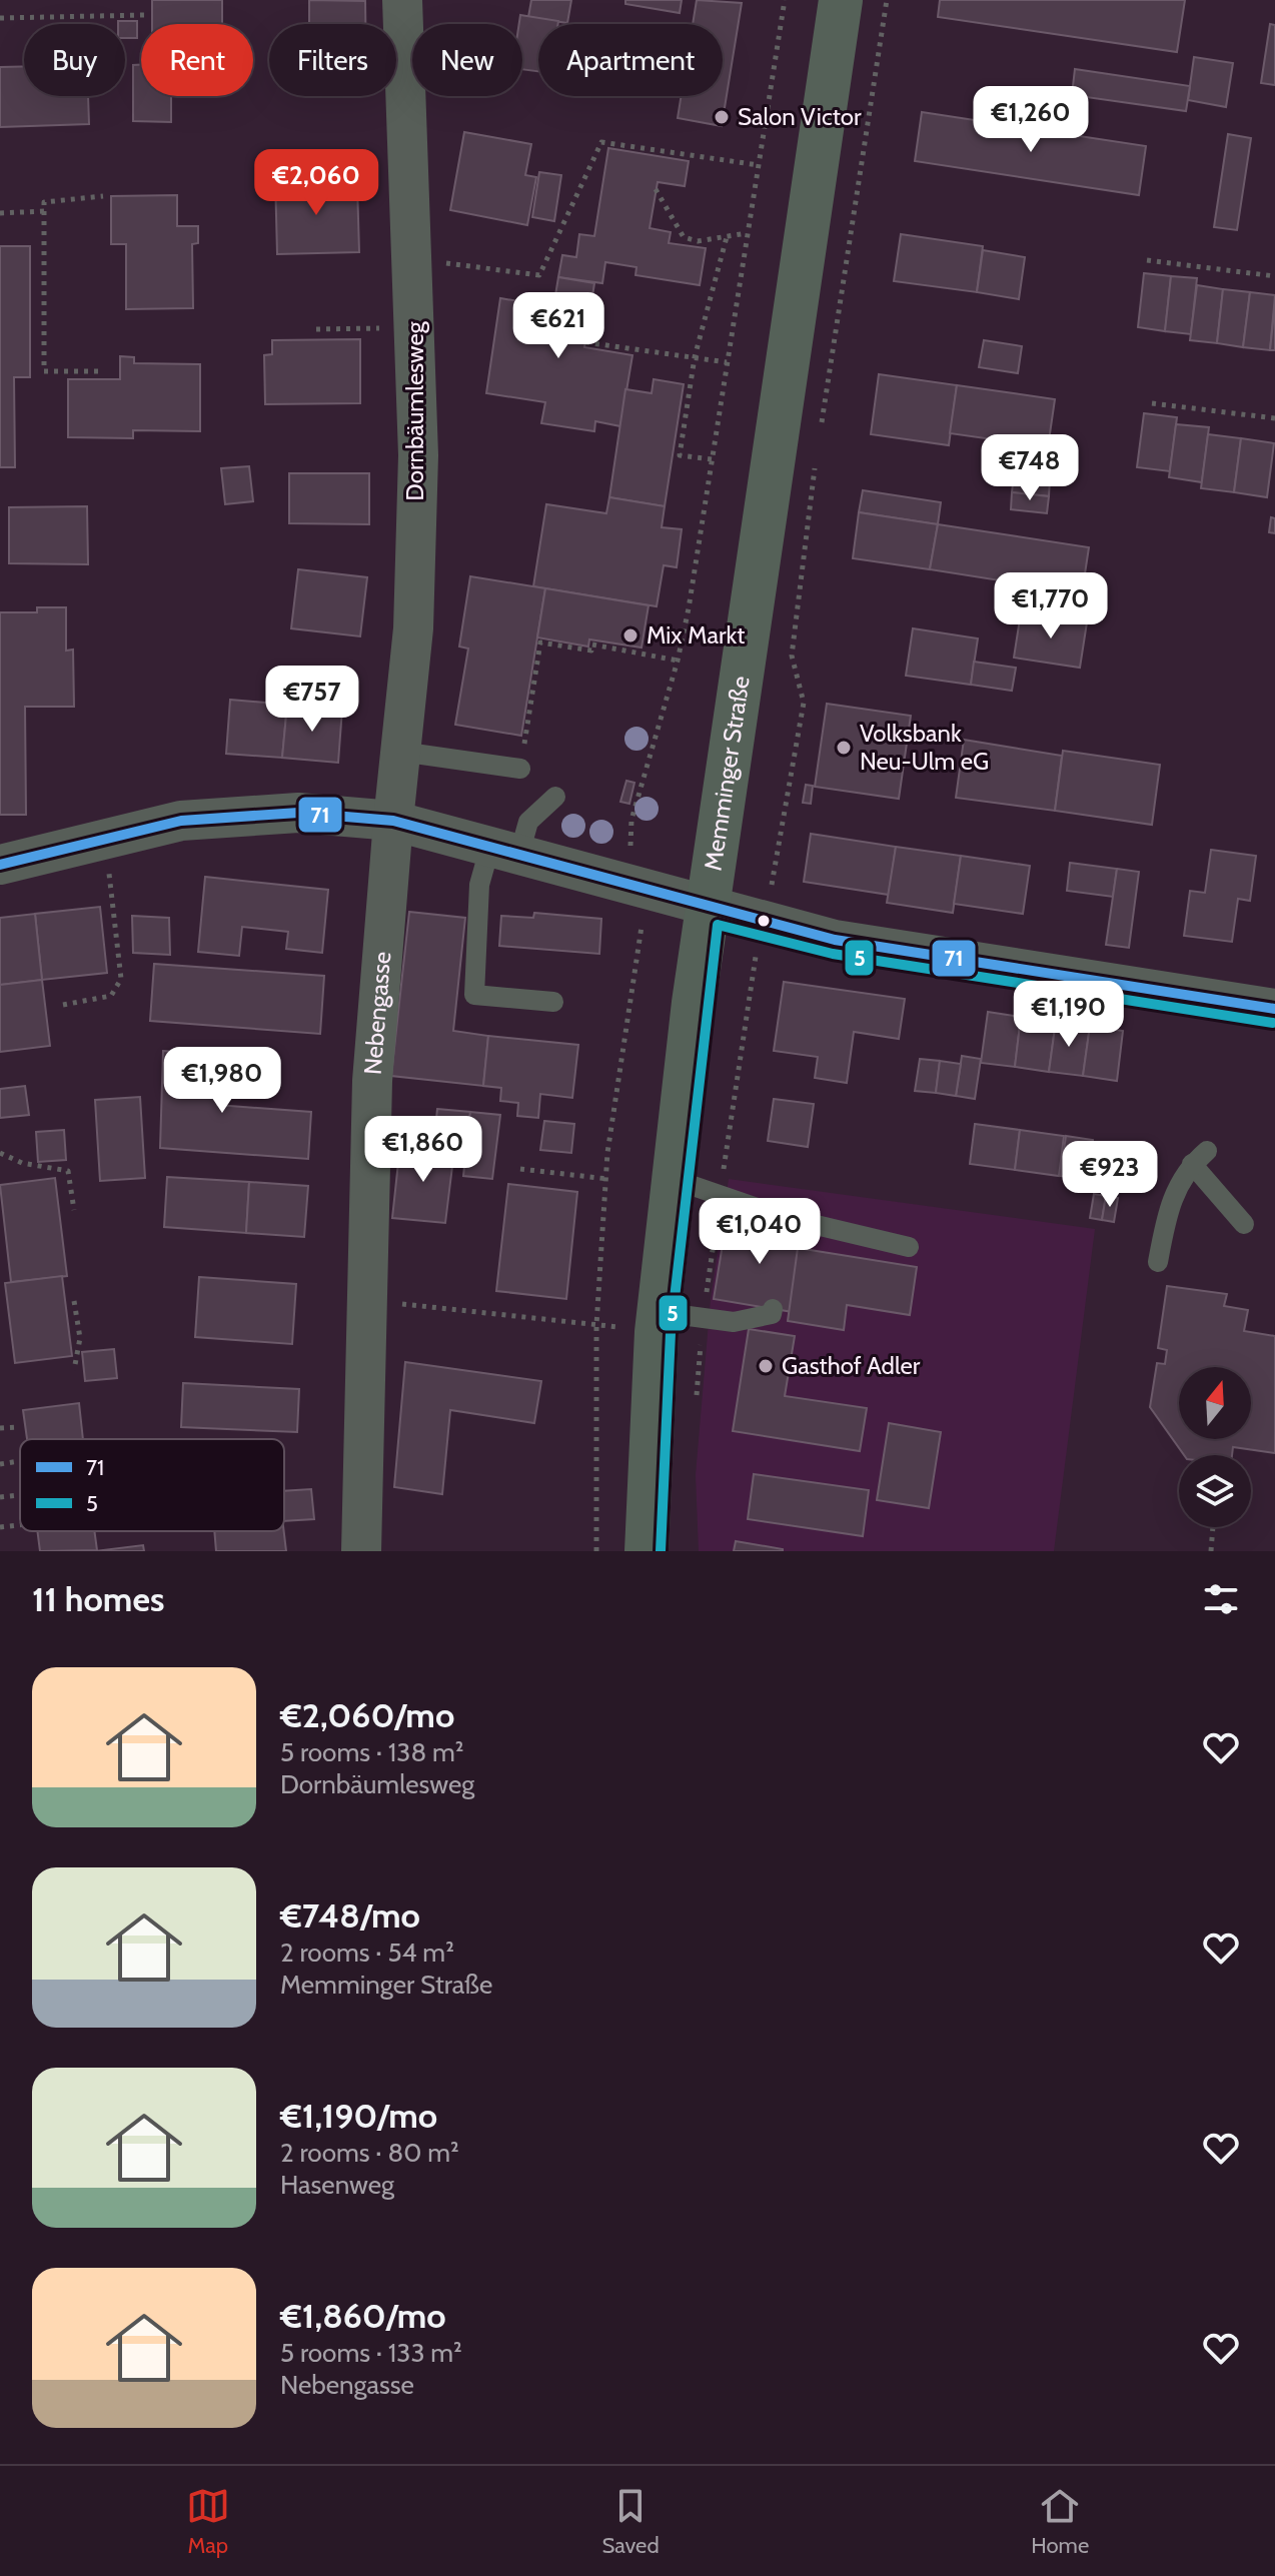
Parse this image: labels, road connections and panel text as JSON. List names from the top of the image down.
{
  "streets": {
    "main road": ["Memminger Straße"],
    "street": ["Dornbäumlesweg", "Nebengasse"]
  },
  "crossings": [
    ["Dornbäumlesweg", "Nebengasse"]
  ],
  "places": [
    "Salon Victor",
    "Mix Markt",
    "Volksbank Neu-Ulm eG",
    "Gasthof Adler"
  ],
  "lines": ["transit line 71", "transit line 5"],
  "legend": ["71", "5"],
  "north": "top",
  "page": {
    "chip": [
      "Buy",
      "Rent",
      "Filters",
      "New",
      "Apartment"
    ],
    "price": [
      "€1,260",
      "€2,060",
      "€621",
      "€748",
      "€1,770",
      "€757",
      "€1,190",
      "€1,980",
      "€1,860",
      "€923",
      "€1,040"
    ],
    "heading": "11 homes",
    "list": [
      {
        "name": "€2,060/mo",
        "note": "5 rooms · 138 m² · Dornbäumlesweg"
      },
      {
        "name": "€748/mo",
        "note": "2 rooms · 54 m² · Memminger Straße"
      },
      {
        "name": "€1,190/mo",
        "note": "2 rooms · 80 m² · Hasenweg"
      },
      {
        "name": "€1,860/mo",
        "note": "5 rooms · 133 m² · Nebengasse"
      }
    ],
    "tabs": ["Map", "Saved", "Home"]
  }
}
